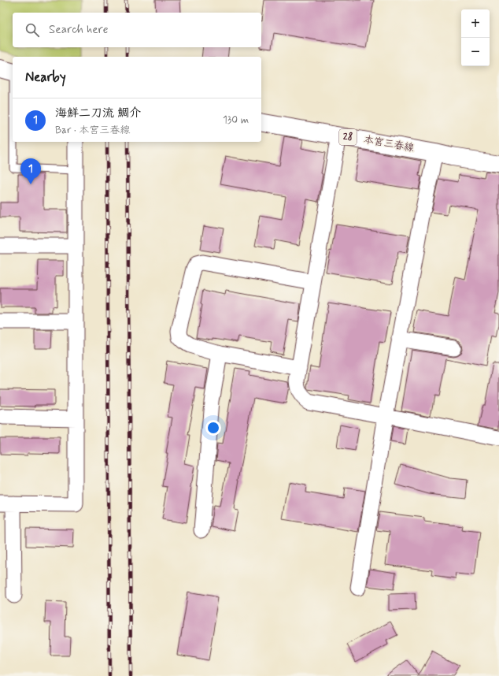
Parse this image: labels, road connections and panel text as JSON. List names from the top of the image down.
{
  "streets": {
    "main road": ["28", "本宮三春線"]
  },
  "page": {
    "map_buttons": ["+", "−"],
    "search": "Search here",
    "heading": "Nearby",
    "list": [
      {
        "mark": "1",
        "name": "海鮮二刀流 鯛介",
        "note": "Bar · 本宮三春線",
        "value": "130 m"
      }
    ],
    "pins": "1"
  }
}
